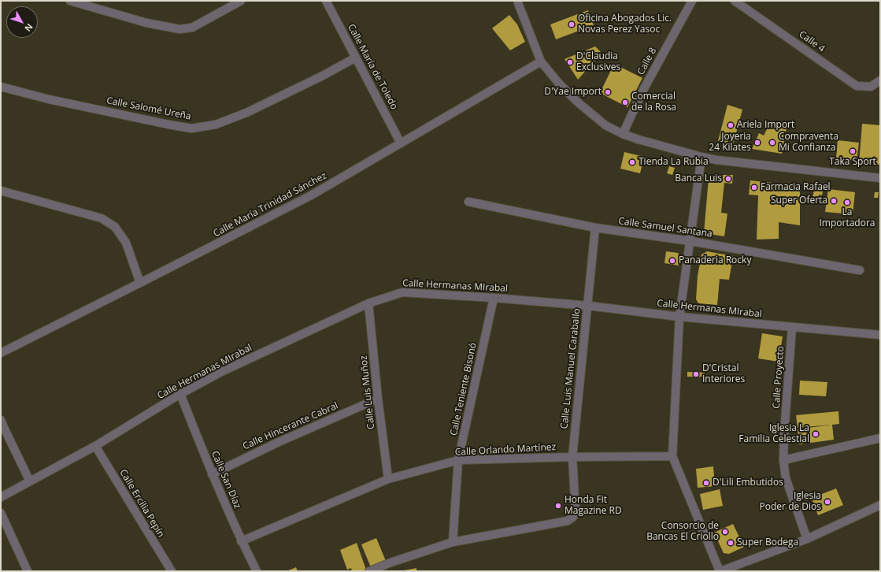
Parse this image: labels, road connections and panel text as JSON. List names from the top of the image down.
{
  "streets": {
    "street": [
      "Calle 4",
      "Calle 8",
      "Calle María de Toledo",
      "Calle Salomé Ureña",
      "Calle María Trinidad Sánchez",
      "Calle Samuel Santana",
      "Calle Hermanas MIrabal",
      "Calle Luis Manuel Caraballo",
      "Calle Proyecto",
      "Calle Teniente Bisonó",
      "Calle Luis Muñoz",
      "Calle Hincerante Cabral",
      "Calle Orlando Martínez",
      "Calle San Díaz",
      "Calle Ercilia Pepín"
    ]
  },
  "crossings": [
    ["Calle María de Toledo", "Calle Salomé Ureña"],
    ["Calle María de Toledo", "Calle María Trinidad Sánchez"],
    ["Calle Samuel Santana", "Calle Luis Manuel Caraballo"],
    ["Calle Hermanas MIrabal", "Calle Luis Manuel Caraballo"],
    ["Calle Hermanas MIrabal", "Calle Proyecto"],
    ["Calle Hermanas MIrabal", "Calle Teniente Bisonó"],
    ["Calle Hermanas MIrabal", "Calle Luis Muñoz"],
    ["Calle Hermanas MIrabal", "Calle San Díaz"],
    ["Calle Hermanas MIrabal", "Calle Ercilia Pepín"],
    ["Calle Luis Manuel Caraballo", "Calle Teniente Bisonó"],
    ["Calle Luis Manuel Caraballo", "Calle Orlando Martínez"],
    ["Calle Teniente Bisonó", "Calle Orlando Martínez"],
    ["Calle Luis Muñoz", "Calle Hincerante Cabral"],
    ["Calle Luis Muñoz", "Calle Orlando Martínez"],
    ["Calle Hincerante Cabral", "Calle San Díaz"],
    ["Calle Orlando Martínez", "Calle San Díaz"]
  ],
  "places": [
    "Oficina Abogados Lic. Novas Perez Yasoc",
    "D'Claudia Exclusives",
    "D'Yae Import",
    "Comercial de la Rosa",
    "Ariela Import",
    "Joyeria 24 Kilates",
    "Compraventa Mi Confianza",
    "Taka Sport",
    "Tienda La Rubia",
    "Banca Luis",
    "Farmacia Rafael",
    "Super Oferta",
    "La Importadora",
    "Panaderia Rocky",
    "D'Cristal Interiores",
    "Iglesia La Familia Celestial",
    "D'Lili Embutidos",
    "Iglesia Poder de Dios",
    "Honda Fit Magazine RD",
    "Consorcio de Bancas El Criollo",
    "Super Bodega"
  ],
  "north": "bottom right"
}
